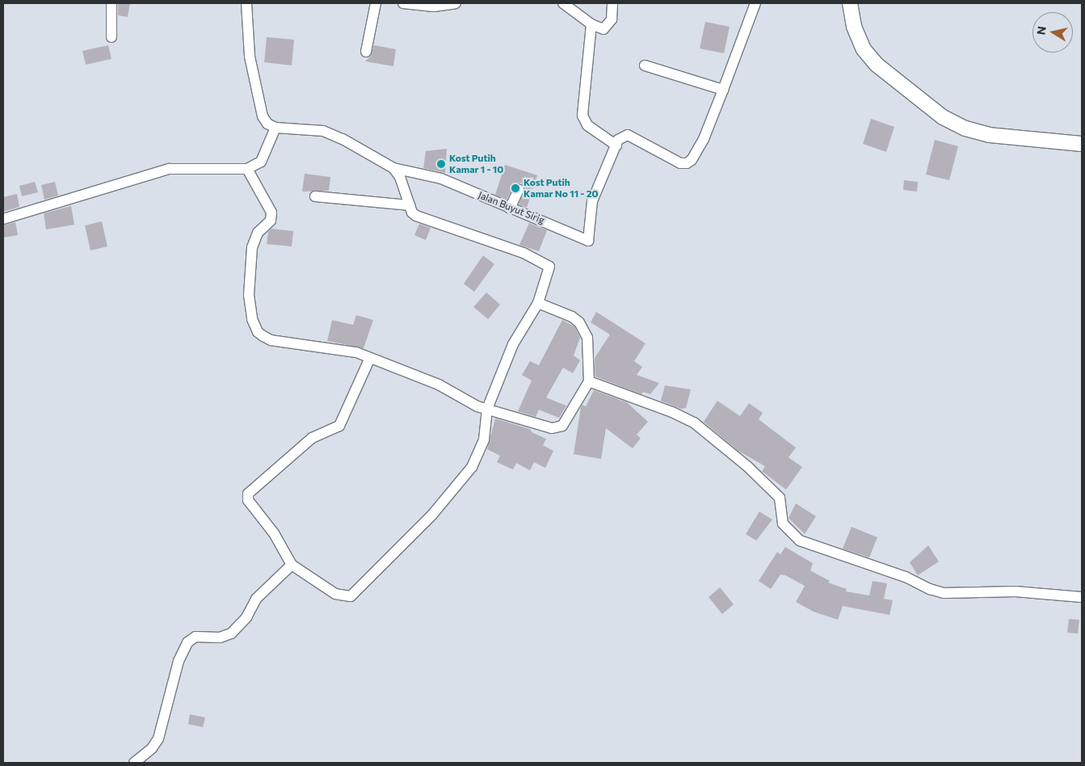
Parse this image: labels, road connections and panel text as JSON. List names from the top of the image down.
{
  "streets": {
    "street": ["Jalan Buyut Sirig"]
  },
  "places": ["Kost Putih Kamar 1 - 10", "Kost Putih Kamar No 11 - 20"],
  "north": "left"
}
